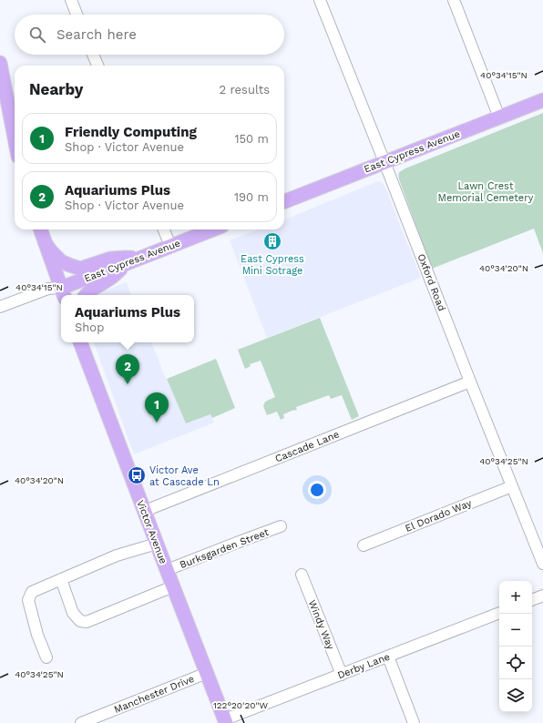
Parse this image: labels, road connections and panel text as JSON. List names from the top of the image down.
{
  "streets": {
    "main road": ["East Cypress Avenue", "Victor Avenue"],
    "street": [
      "Oxford Road",
      "Cascade Lane",
      "El Dorado Way",
      "Burksgarden Street",
      "Windy Way",
      "Derby Lane",
      "Manchester Drive"
    ]
  },
  "crossings": [
    ["East Cypress Avenue", "Oxford Road"],
    ["Oxford Road", "Cascade Lane"],
    ["Oxford Road", "El Dorado Way"],
    ["Cascade Lane", "Victor Avenue"],
    ["Victor Avenue", "Burksgarden Street"],
    ["Victor Avenue", "Derby Lane"],
    ["Victor Avenue", "Manchester Drive"],
    ["Windy Way", "Derby Lane"]
  ],
  "parks": ["Lawn Crest Memorial Cemetery"],
  "places": {
    "building": ["East Cypress Mini Sotrage"],
    "bus stop": ["Victor Ave at Cascade Ln"]
  },
  "page": {
    "search": "Search here",
    "heading": ["Nearby", "2 results"],
    "list": [
      {
        "mark": "1",
        "name": "Friendly Computing",
        "note": "Shop · Victor Avenue",
        "value": "150 m"
      },
      {
        "mark": "2",
        "name": "Aquariums Plus",
        "note": "Shop · Victor Avenue",
        "value": "190 m"
      }
    ],
    "popup": ["Aquariums Plus", "Shop"],
    "pins": ["2", "1"],
    "map_buttons": ["+", "−"]
  },
  "coordinates": [
    "40°34'15\"N",
    "40°34'20\"N",
    "40°34'25\"N",
    "122°20'20\"W"
  ]
}
